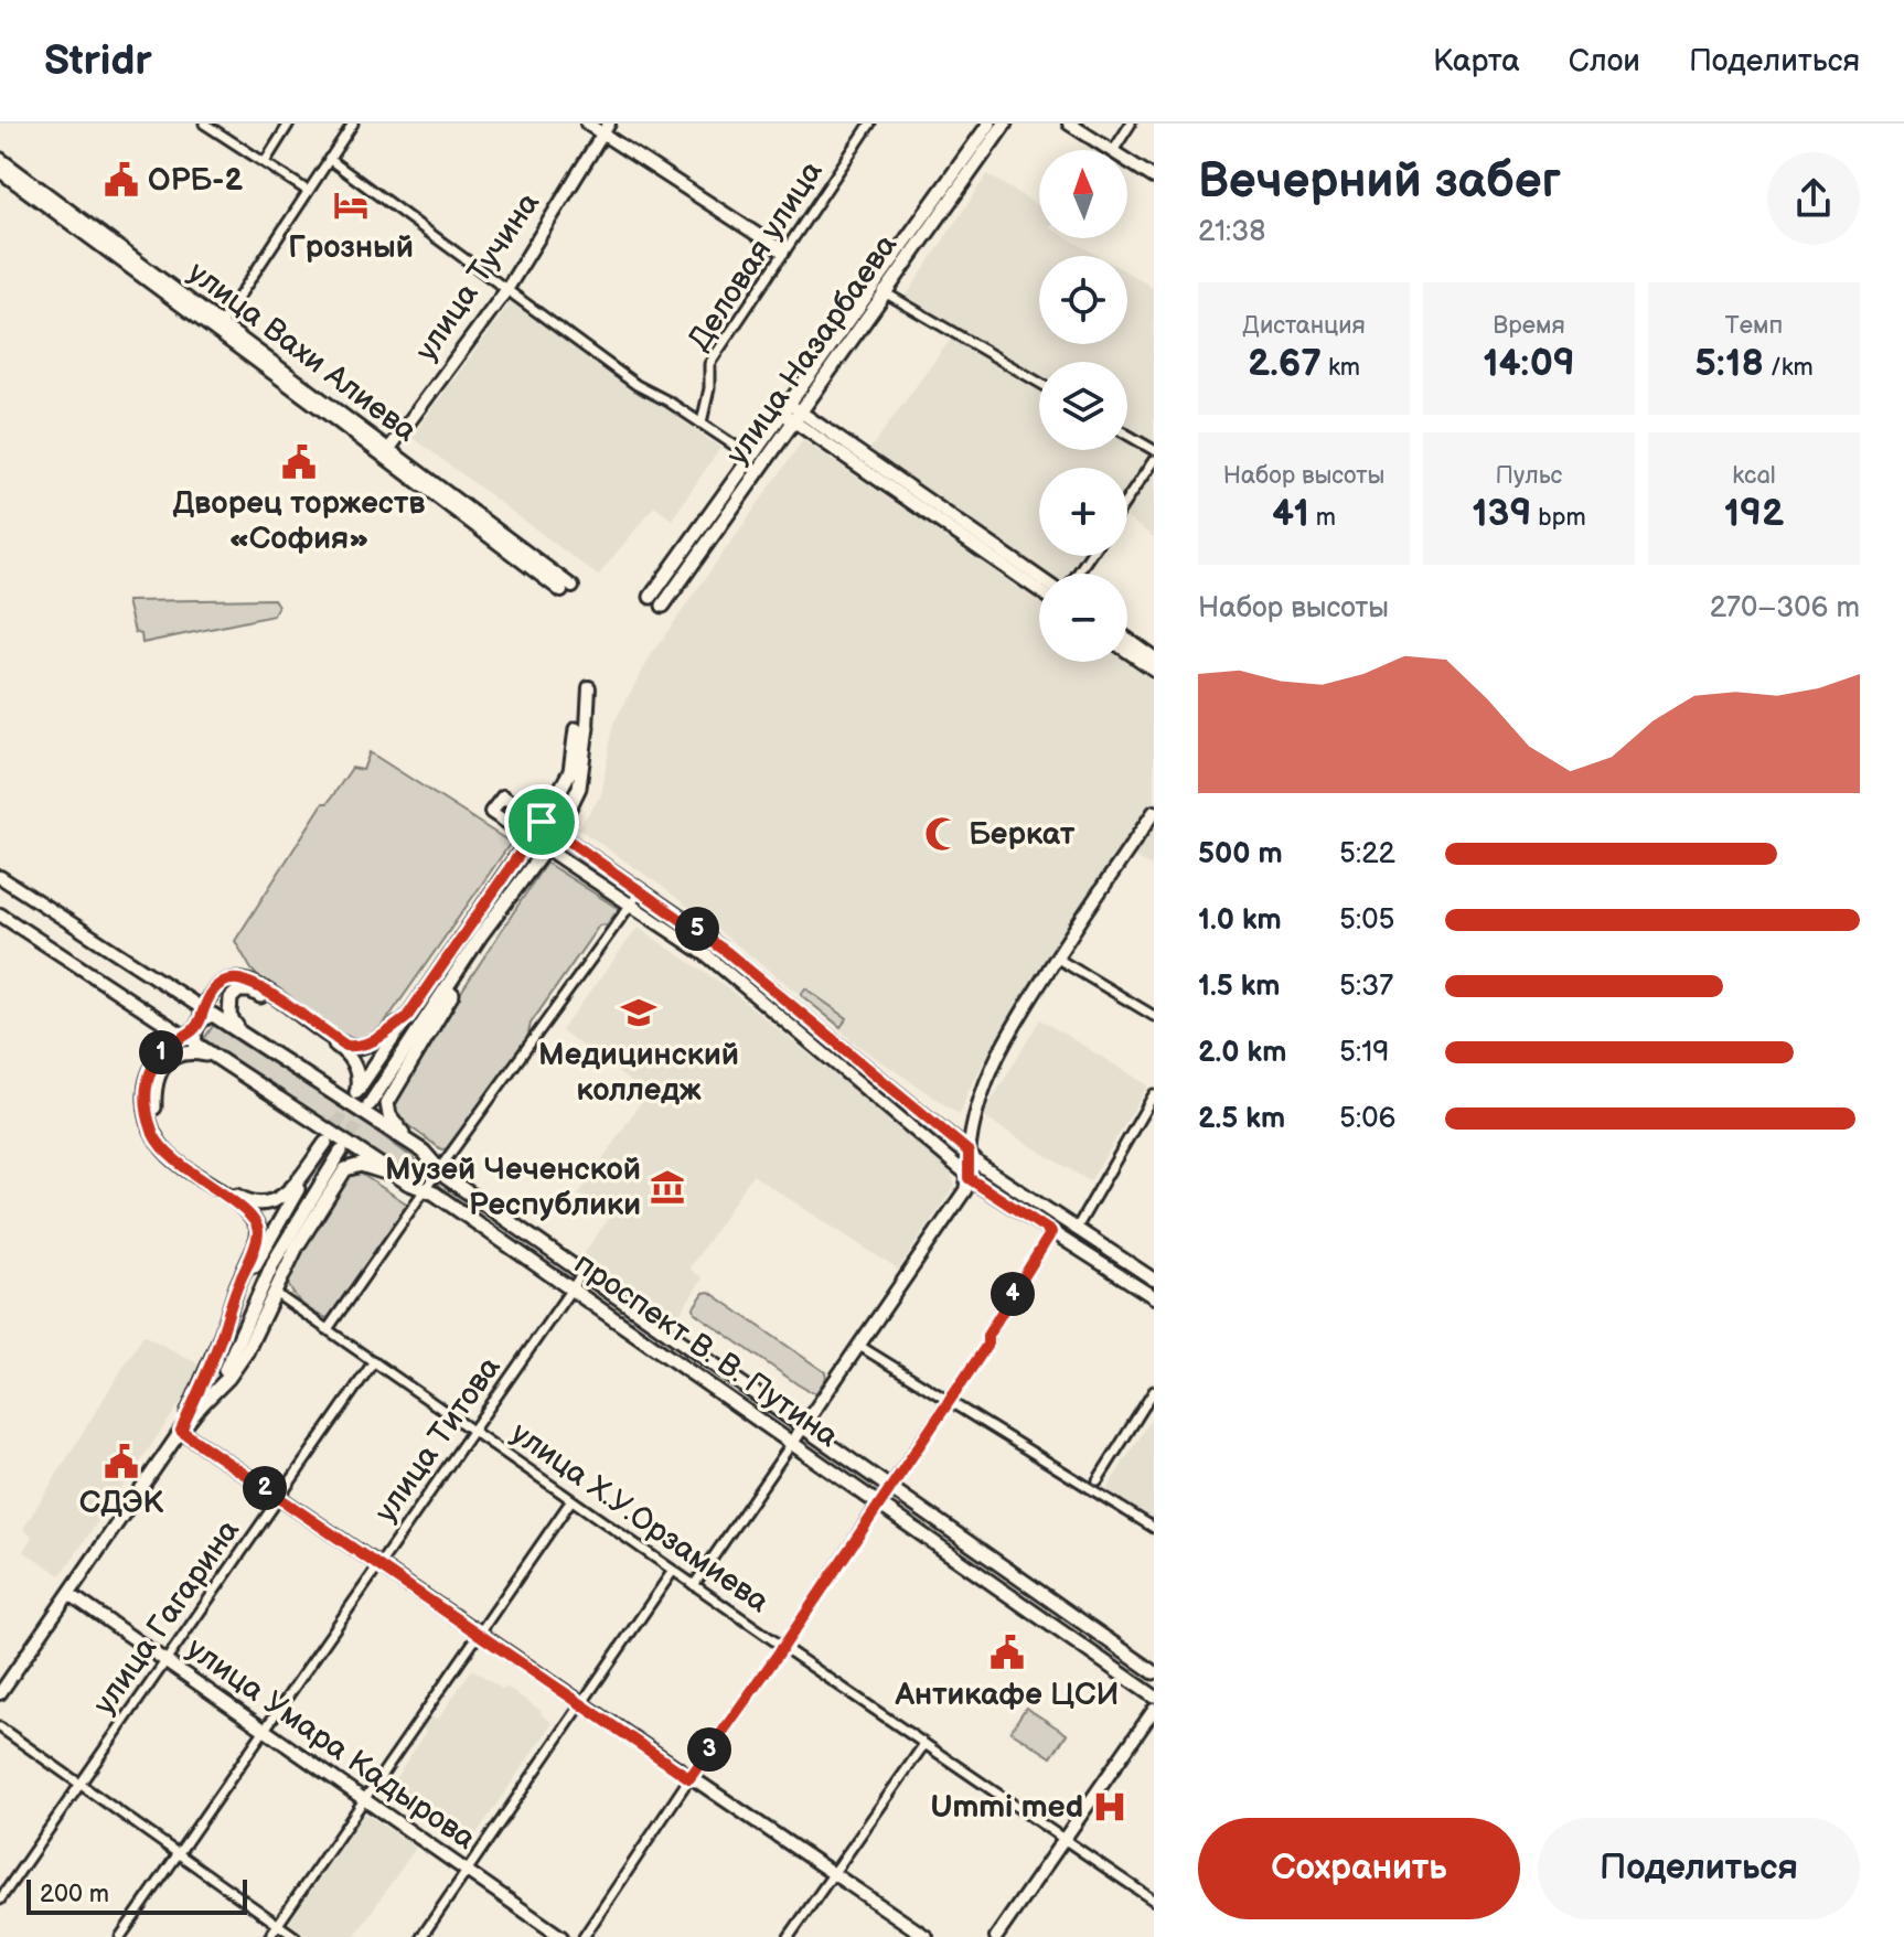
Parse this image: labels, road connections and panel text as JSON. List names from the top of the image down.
{
  "streets": {
    "main road": ["улица Назарбаева", "проспект В. В. Путина"],
    "street": [
      "Деловая улица",
      "улица Тучина",
      "улица Вахи Алиева",
      "улица Титова",
      "улица Х.У.Орзамиева",
      "улица Гагарина",
      "улица Умара Кадырова"
    ]
  },
  "crossings": [
    ["улица Тучина", "улица Вахи Алиева"],
    ["проспект В. В. Путина", "улица Титова"],
    ["улица Титова", "улица Х.У.Орзамиева"],
    ["улица Титова", "улица Умара Кадырова"],
    ["улица Х.У.Орзамиева", "улица Гагарина"],
    ["улица Гагарина", "улица Умара Кадырова"]
  ],
  "places": {
    "public building": [
      "ОРБ-2",
      "Дворец торжеств «София»",
      "СДЭК",
      "Антикафе ЦСИ"
    ],
    "hotel": ["Грозный"],
    "mosque": ["Беркат"],
    "school or university": ["Медицинский колледж"],
    "museum": ["Музей Чеченской Республики"],
    "hospital": ["Ummi med"]
  },
  "scale_bar": "200 m",
  "north": "top",
  "page": {
    "header": "Stridr",
    "nav": ["Карта", "Слои", "Поделиться"],
    "heading": ["Вечерний забег", "21:38"],
    "map_buttons": ["+", "−"],
    "stats": [
      ["Дистанция", "2.67 km"],
      ["Время", "14:09"],
      ["Темп", "5:18 /km"],
      ["Набор высоты", "41 m"],
      ["Пульс", "139 bpm"],
      ["kcal", "192"]
    ],
    "chart": ["Набор высоты", "270–306 m"],
    "list": [
      {
        "name": "500 m",
        "note": "5:22"
      },
      {
        "name": "1.0 km",
        "note": "5:05"
      },
      {
        "name": "1.5 km",
        "note": "5:37"
      },
      {
        "name": "2.0 km",
        "note": "5:19"
      },
      {
        "name": "2.5 km",
        "note": "5:06"
      }
    ],
    "pins": [
      "5",
      "1",
      "4",
      "2",
      "3"
    ],
    "buttons": ["Сохранить", "Поделиться"],
    "scale": "200 m"
  }
}
